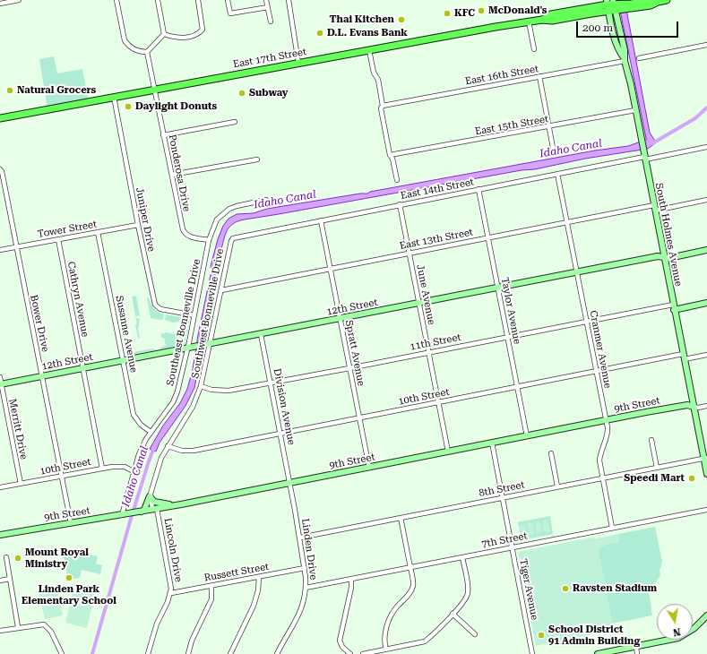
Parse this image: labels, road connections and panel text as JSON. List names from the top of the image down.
{
  "streets": {
    "main road": ["East 17th Street"],
    "street": [
      "East 16th Street",
      "East 15th Street",
      "Ponderosa Drive",
      "East 14th Street",
      "Juniper Drive",
      "Tower Street",
      "South Holmes Avenue",
      "East 13th Street",
      "June Avenue",
      "Cathryn Avenue",
      "12th Street",
      "Taylor Avenue",
      "Southwest Bonneville Drive",
      "Southeast Bonneville Drive",
      "Bower Drive",
      "Susanne Avenue",
      "11th Street",
      "Cranmer Avenue",
      "Spratt Avenue",
      "10th Street",
      "9th Street",
      "Division Avenue",
      "Merritt Drive",
      "8th Street",
      "7th Street",
      "Linden Drive",
      "Lincoln Drive",
      "Russett Street",
      "Tiger Avenue"
    ]
  },
  "crossings": [
    ["East 17th Street", "Ponderosa Drive"],
    ["East 17th Street", "Juniper Drive"],
    ["East 17th Street", "South Holmes Avenue"],
    ["East 16th Street", "South Holmes Avenue"],
    ["East 15th Street", "South Holmes Avenue"],
    ["Ponderosa Drive", "Southeast Bonneville Drive"],
    ["East 14th Street", "South Holmes Avenue"],
    ["East 14th Street", "June Avenue"],
    ["East 14th Street", "Taylor Avenue"],
    ["East 14th Street", "Southwest Bonneville Drive"],
    ["East 14th Street", "Cranmer Avenue"],
    ["East 14th Street", "Spratt Avenue"],
    ["Juniper Drive", "Tower Street"],
    ["Juniper Drive", "Southeast Bonneville Drive"],
    ["Tower Street", "Cathryn Avenue"],
    ["Tower Street", "Bower Drive"],
    ["Tower Street", "Susanne Avenue"],
    ["South Holmes Avenue", "East 13th Street"],
    ["South Holmes Avenue", "12th Street"],
    ["South Holmes Avenue", "11th Street"],
    ["South Holmes Avenue", "10th Street"],
    ["South Holmes Avenue", "9th Street"],
    ["South Holmes Avenue", "8th Street"],
    ["East 13th Street", "June Avenue"],
    ["East 13th Street", "Taylor Avenue"],
    ["East 13th Street", "Southwest Bonneville Drive"],
    ["East 13th Street", "Cranmer Avenue"],
    ["East 13th Street", "Spratt Avenue"],
    ["June Avenue", "12th Street"],
    ["June Avenue", "11th Street"],
    ["June Avenue", "10th Street"],
    ["June Avenue", "9th Street"],
    ["Cathryn Avenue", "12th Street"],
    ["Cathryn Avenue", "10th Street"],
    ["12th Street", "Taylor Avenue"],
    ["12th Street", "Southwest Bonneville Drive"],
    ["12th Street", "Southeast Bonneville Drive"],
    ["12th Street", "Bower Drive"],
    ["12th Street", "Susanne Avenue"],
    ["12th Street", "Cranmer Avenue"],
    ["12th Street", "Spratt Avenue"],
    ["12th Street", "Division Avenue"],
    ["12th Street", "Merritt Drive"],
    ["Taylor Avenue", "11th Street"],
    ["Taylor Avenue", "10th Street"],
    ["Taylor Avenue", "9th Street"],
    ["Southwest Bonneville Drive", "11th Street"],
    ["Southwest Bonneville Drive", "10th Street"],
    ["Southwest Bonneville Drive", "9th Street"],
    ["Southwest Bonneville Drive", "Lincoln Drive"],
    ["Southeast Bonneville Drive", "Susanne Avenue"],
    ["Southeast Bonneville Drive", "10th Street"],
    ["Southeast Bonneville Drive", "9th Street"],
    ["Bower Drive", "10th Street"],
    ["Bower Drive", "9th Street"],
    ["11th Street", "Cranmer Avenue"],
    ["11th Street", "Spratt Avenue"],
    ["11th Street", "Division Avenue"],
    ["Cranmer Avenue", "10th Street"],
    ["Cranmer Avenue", "9th Street"],
    ["Cranmer Avenue", "8th Street"],
    ["Cranmer Avenue", "7th Street"],
    ["Spratt Avenue", "10th Street"],
    ["Spratt Avenue", "9th Street"],
    ["10th Street", "Division Avenue"],
    ["10th Street", "Merritt Drive"],
    ["9th Street", "Division Avenue"],
    ["9th Street", "Linden Drive"],
    ["9th Street", "Lincoln Drive"],
    ["9th Street", "Tiger Avenue"],
    ["Division Avenue", "Linden Drive"],
    ["8th Street", "Linden Drive"],
    ["8th Street", "Tiger Avenue"],
    ["7th Street", "Linden Drive"],
    ["7th Street", "Tiger Avenue"],
    ["Linden Drive", "Russett Street"],
    ["Lincoln Drive", "Russett Street"]
  ],
  "water": ["Idaho Canal"],
  "places": [
    "McDonald's",
    "KFC",
    "Thai Kitchen",
    "D.L. Evans Bank",
    "Natural Grocers",
    "Subway",
    "Daylight Donuts",
    "Speedi Mart",
    "Mount Royal Ministry",
    "Linden Park Elementary School",
    "Ravsten Stadium",
    "School District 91 Admin Building"
  ],
  "scale_bar": "200 m",
  "north": "bottom"
}
